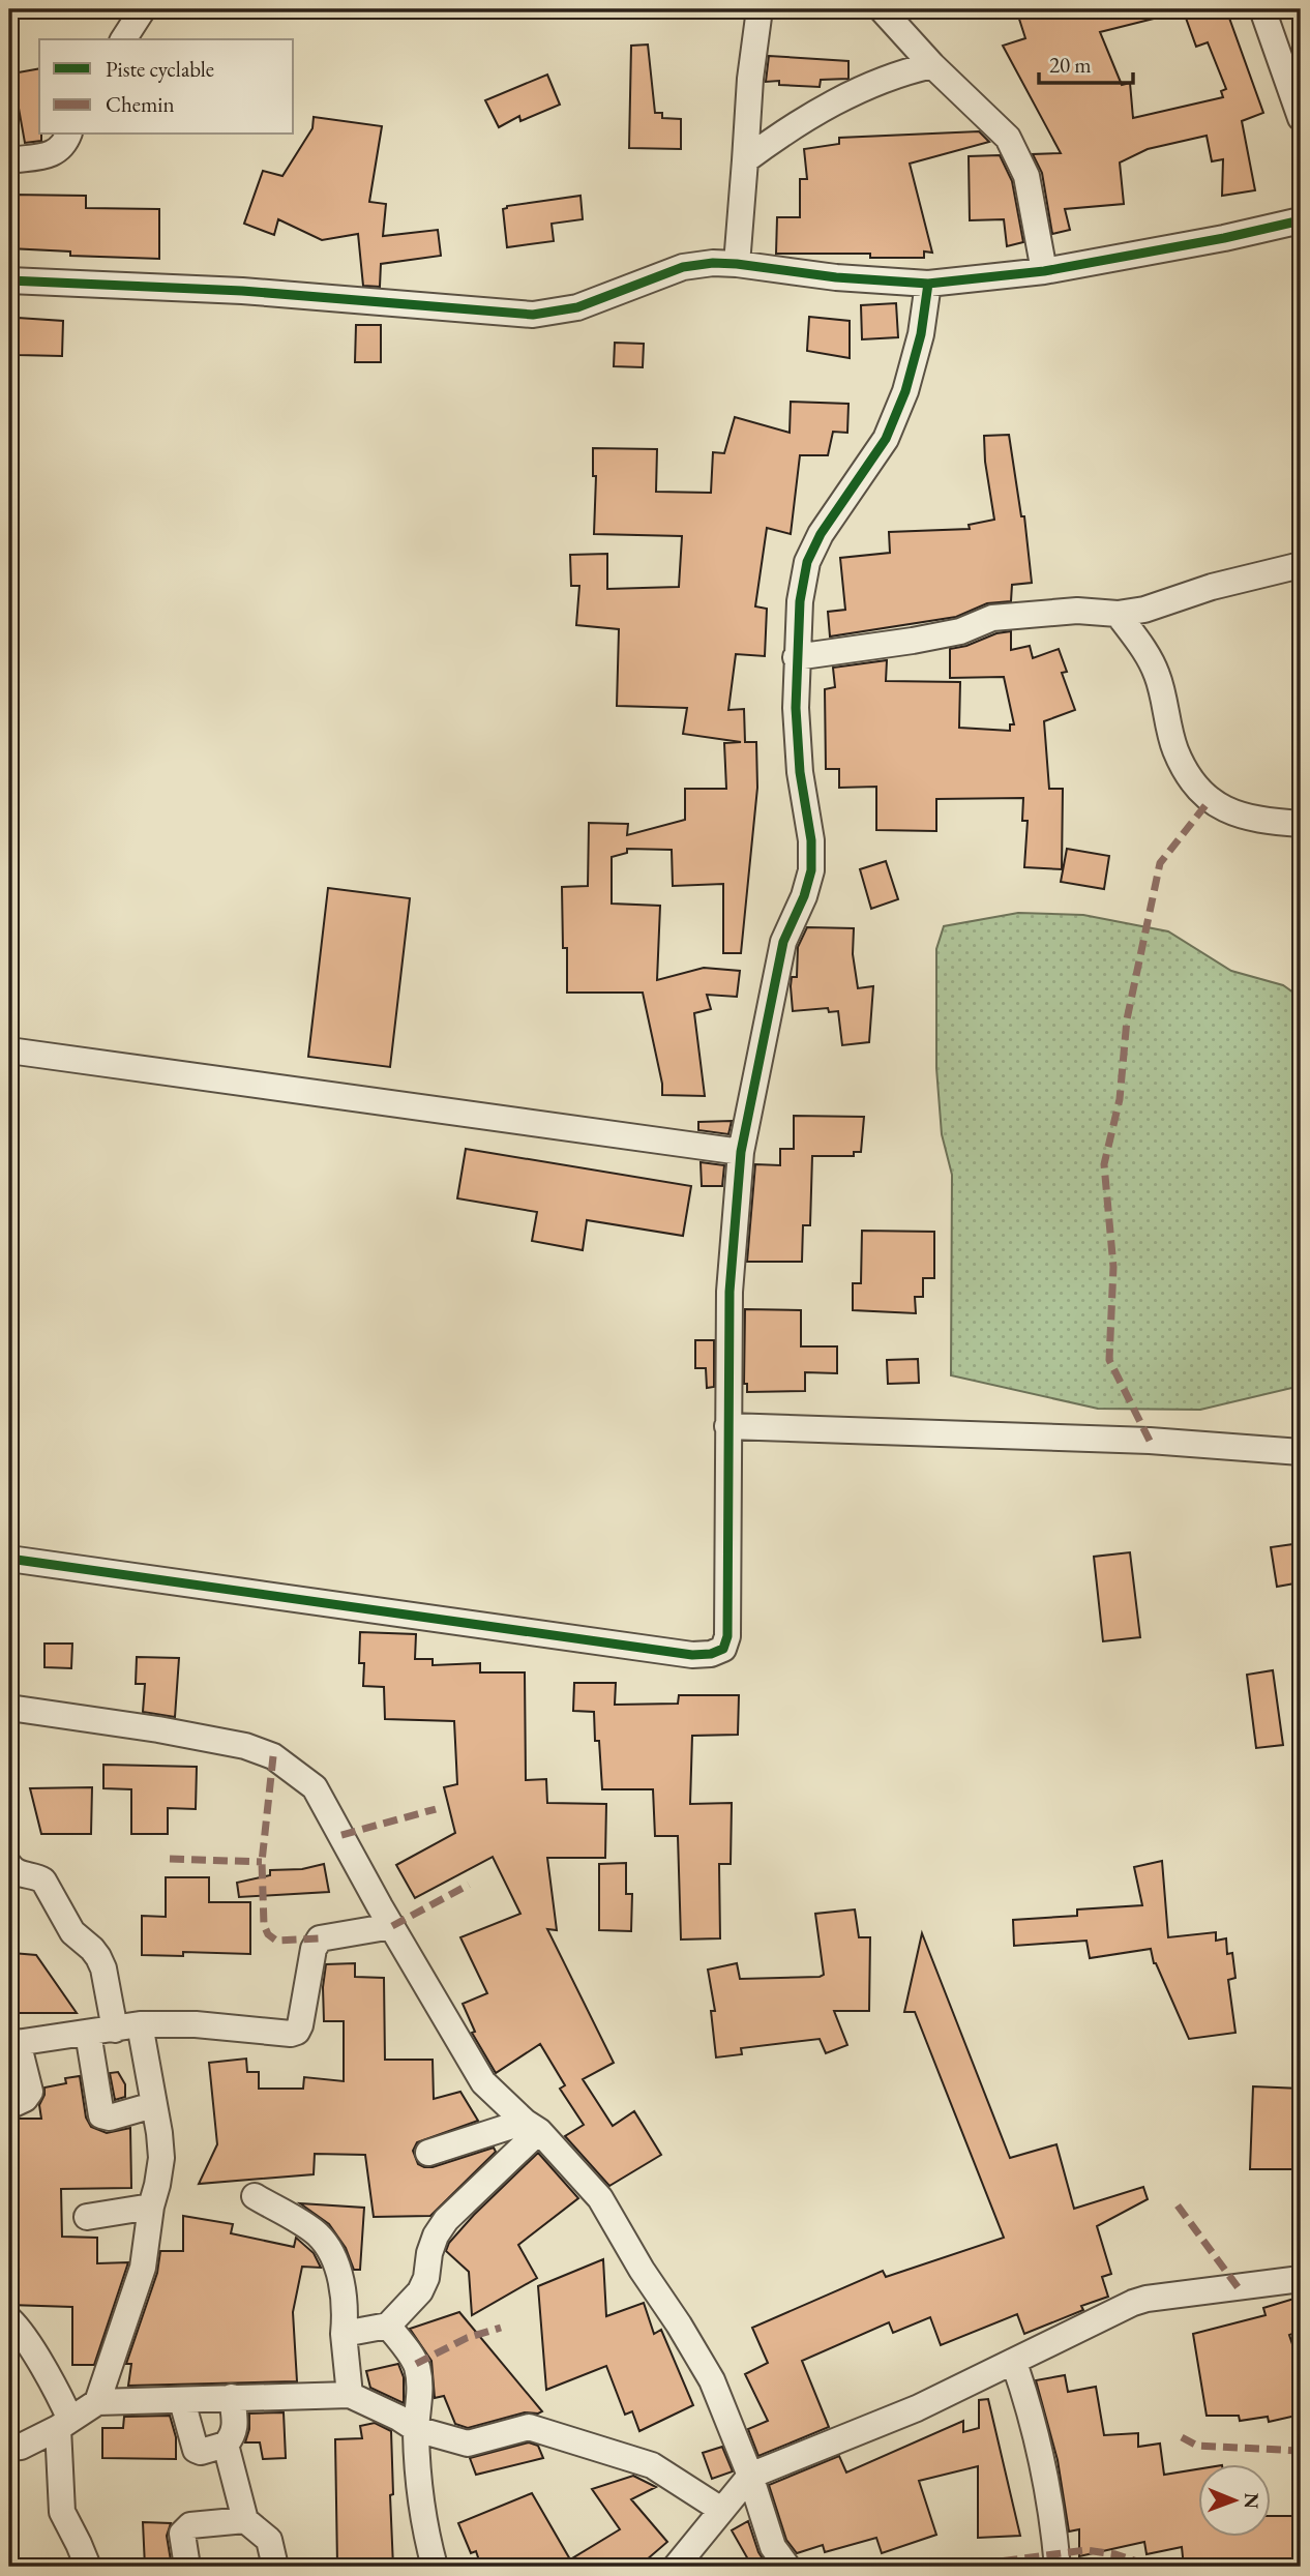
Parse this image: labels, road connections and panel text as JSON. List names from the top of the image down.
{
  "legend": ["Piste cyclable", "Chemin"],
  "scale_bar": "20 m",
  "north": "right"
}
